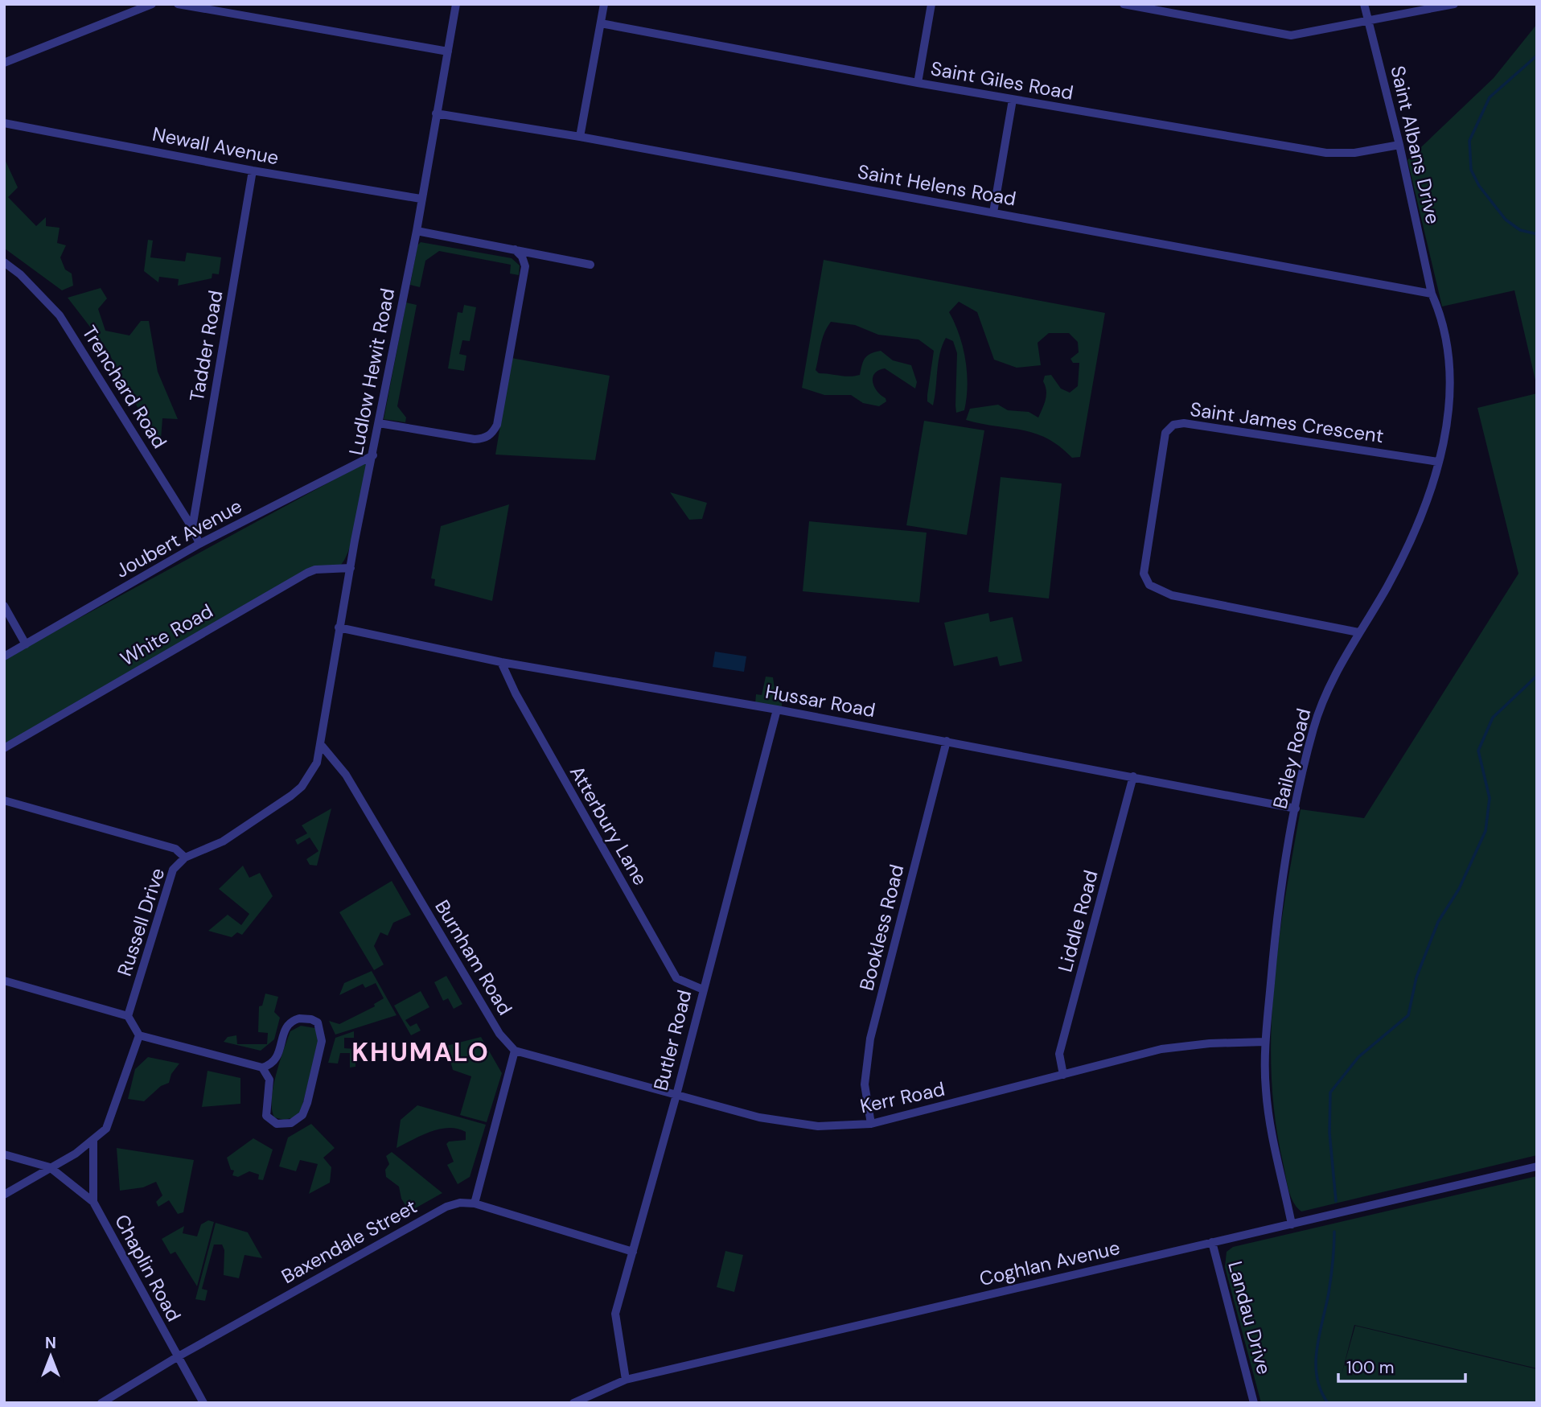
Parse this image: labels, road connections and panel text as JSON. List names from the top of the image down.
{
  "streets": {
    "street": [
      "Saint Giles Road",
      "Saint Albans Drive",
      "Newall Avenue",
      "Saint Helens Road",
      "Tadder Road",
      "Ludlow Hewit Road",
      "Trenchard Road",
      "Saint James Crescent",
      "Joubert Avenue",
      "White Road",
      "Hussar Road",
      "Bailey Road",
      "Atterbury Lane",
      "Liddle Road",
      "Russell Drive",
      "Bookless Road",
      "Burnham Road",
      "Butler Road",
      "Kerr Road",
      "Baxendale Street",
      "Coghlan Avenue",
      "Chaplin Road",
      "Landau Drive"
    ]
  },
  "crossings": [
    ["Saint Giles Road", "Saint Albans Drive"],
    ["Saint Albans Drive", "Saint Helens Road"],
    ["Saint Albans Drive", "Bailey Road"],
    ["Newall Avenue", "Tadder Road"],
    ["Newall Avenue", "Ludlow Hewit Road"],
    ["Saint Helens Road", "Ludlow Hewit Road"],
    ["Saint Helens Road", "Bailey Road"],
    ["Tadder Road", "Trenchard Road"],
    ["Ludlow Hewit Road", "Joubert Avenue"],
    ["Ludlow Hewit Road", "White Road"],
    ["Ludlow Hewit Road", "Hussar Road"],
    ["Ludlow Hewit Road", "Russell Drive"],
    ["Ludlow Hewit Road", "Burnham Road"],
    ["Trenchard Road", "Joubert Avenue"],
    ["Saint James Crescent", "Bailey Road"],
    ["Hussar Road", "Bailey Road"],
    ["Hussar Road", "Atterbury Lane"],
    ["Hussar Road", "Liddle Road"],
    ["Hussar Road", "Bookless Road"],
    ["Hussar Road", "Butler Road"],
    ["Bailey Road", "Kerr Road"],
    ["Bailey Road", "Coghlan Avenue"],
    ["Atterbury Lane", "Butler Road"],
    ["Liddle Road", "Kerr Road"],
    ["Russell Drive", "Burnham Road"],
    ["Bookless Road", "Kerr Road"],
    ["Burnham Road", "Kerr Road"],
    ["Butler Road", "Kerr Road"],
    ["Butler Road", "Baxendale Street"],
    ["Butler Road", "Coghlan Avenue"],
    ["Baxendale Street", "Chaplin Road"],
    ["Coghlan Avenue", "Landau Drive"]
  ],
  "districts": ["KHUMALO"],
  "scale_bar": "100 m",
  "north": "top"
}
